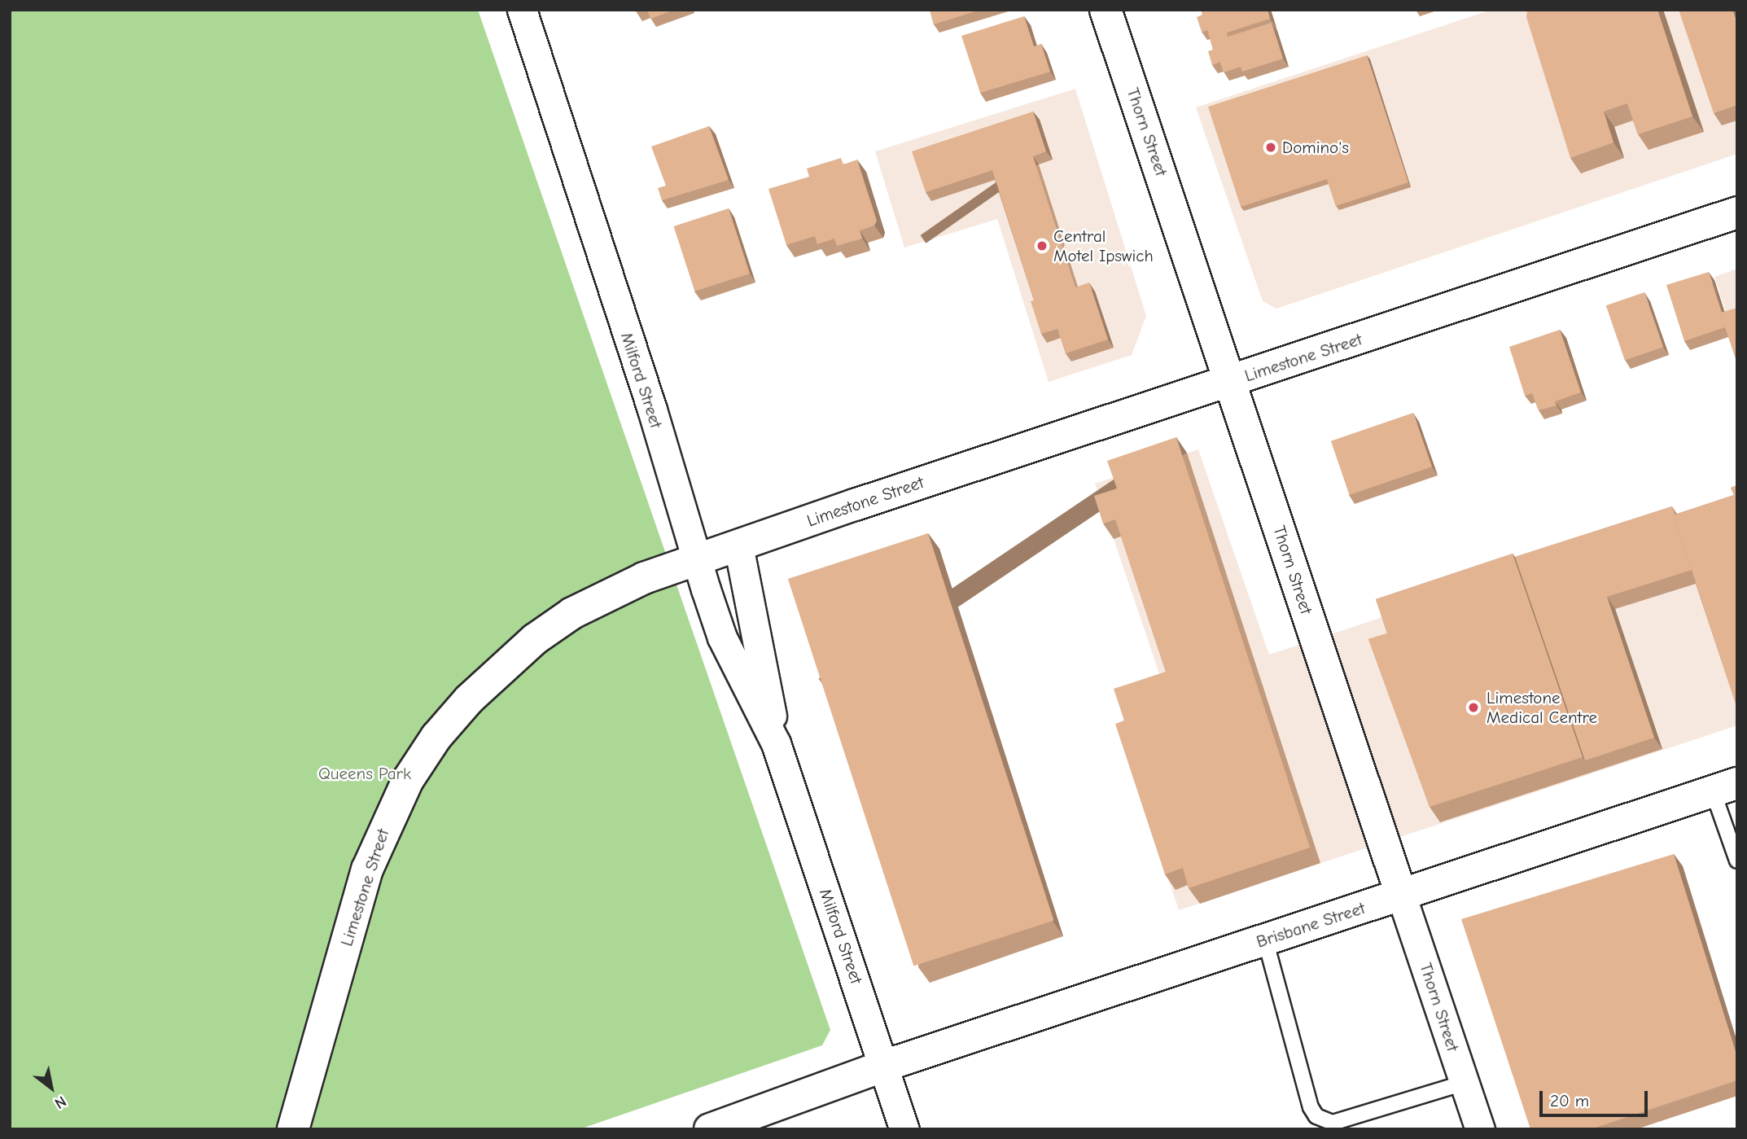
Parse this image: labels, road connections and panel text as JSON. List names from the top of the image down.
{
  "streets": {
    "main road": ["Thorn Street", "Limestone Street", "Brisbane Street"],
    "street": ["Milford Street"]
  },
  "crossings": [
    ["Thorn Street", "Limestone Street"],
    ["Thorn Street", "Brisbane Street"],
    ["Limestone Street", "Milford Street"],
    ["Milford Street", "Brisbane Street"]
  ],
  "parks": ["Queens Park"],
  "places": ["Domino's", "Central Motel Ipswich", "Limestone Medical Centre"],
  "scale_bar": "20 m",
  "north": "bottom right"
}
